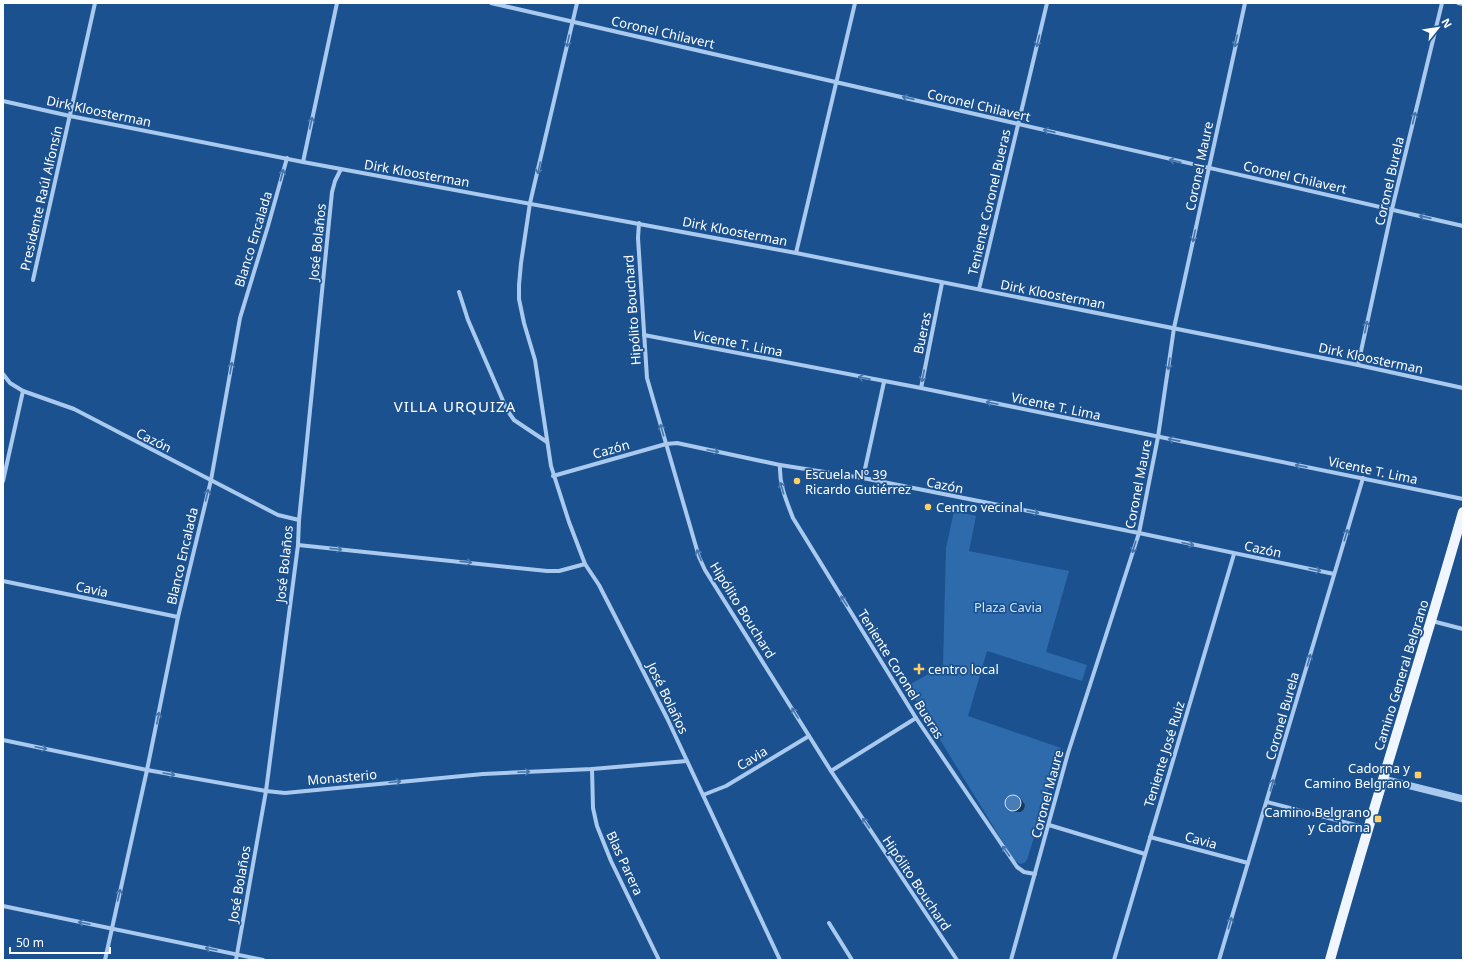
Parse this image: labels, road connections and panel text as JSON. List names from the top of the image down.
{
  "streets": {
    "main road": ["Camino General Belgrano"],
    "street": [
      "Coronel Chilavert",
      "Dirk Kloosterman",
      "Coronel Maure",
      "Coronel Burela",
      "Presidente Raúl Alfonsín",
      "Teniente Coronel Bueras",
      "Blanco Encalada",
      "José Bolaños",
      "Hipólito Bouchard",
      "Bueras",
      "Vicente T. Lima",
      "Cazón",
      "Cavia",
      "Teniente José Ruiz",
      "Monasterio",
      "Blas Parera"
    ]
  },
  "crossings": [
    ["Coronel Chilavert", "Coronel Maure"],
    ["Coronel Chilavert", "Coronel Burela"],
    ["Coronel Chilavert", "Teniente Coronel Bueras"],
    ["Coronel Chilavert", "José Bolaños"],
    ["Dirk Kloosterman", "Coronel Maure"],
    ["Dirk Kloosterman", "Coronel Burela"],
    ["Dirk Kloosterman", "Presidente Raúl Alfonsín"],
    ["Dirk Kloosterman", "Teniente Coronel Bueras"],
    ["Dirk Kloosterman", "Blanco Encalada"],
    ["Dirk Kloosterman", "José Bolaños"],
    ["Dirk Kloosterman", "Hipólito Bouchard"],
    ["Dirk Kloosterman", "Bueras"],
    ["Coronel Maure", "Teniente Coronel Bueras"],
    ["Coronel Maure", "Vicente T. Lima"],
    ["Coronel Maure", "Cazón"],
    ["Coronel Burela", "Vicente T. Lima"],
    ["Coronel Burela", "Cazón"],
    ["Coronel Burela", "Cavia"],
    ["Teniente Coronel Bueras", "Cazón"],
    ["Blanco Encalada", "Cazón"],
    ["Blanco Encalada", "Cavia"],
    ["Blanco Encalada", "Monasterio"],
    ["José Bolaños", "Cazón"],
    ["José Bolaños", "Cavia"],
    ["José Bolaños", "Monasterio"],
    ["Hipólito Bouchard", "Vicente T. Lima"],
    ["Hipólito Bouchard", "Cazón"],
    ["Hipólito Bouchard", "Cavia"],
    ["Bueras", "Vicente T. Lima"],
    ["Cazón", "Teniente José Ruiz"],
    ["Cavia", "Teniente José Ruiz"],
    ["Monasterio", "Blas Parera"]
  ],
  "one_way": [
    "Coronel Chilavert",
    "Coronel Maure",
    "Coronel Burela",
    "Blanco Encalada",
    "Hipólito Bouchard",
    "Bueras",
    "Vicente T. Lima",
    "Cazón",
    "Monasterio"
  ],
  "districts": ["VILLA URQUIZA"],
  "parks": ["Plaza Cavia"],
  "places": {
    "other": ["Escuela Nº 39 Ricardo Gutiérrez", "Centro vecinal"],
    "health": ["centro local"],
    "transit": ["Cadorna y Camino Belgrano", "Camino Belgrano y Cadorna"]
  },
  "scale_bar": "50 m",
  "north": "top right"
}
